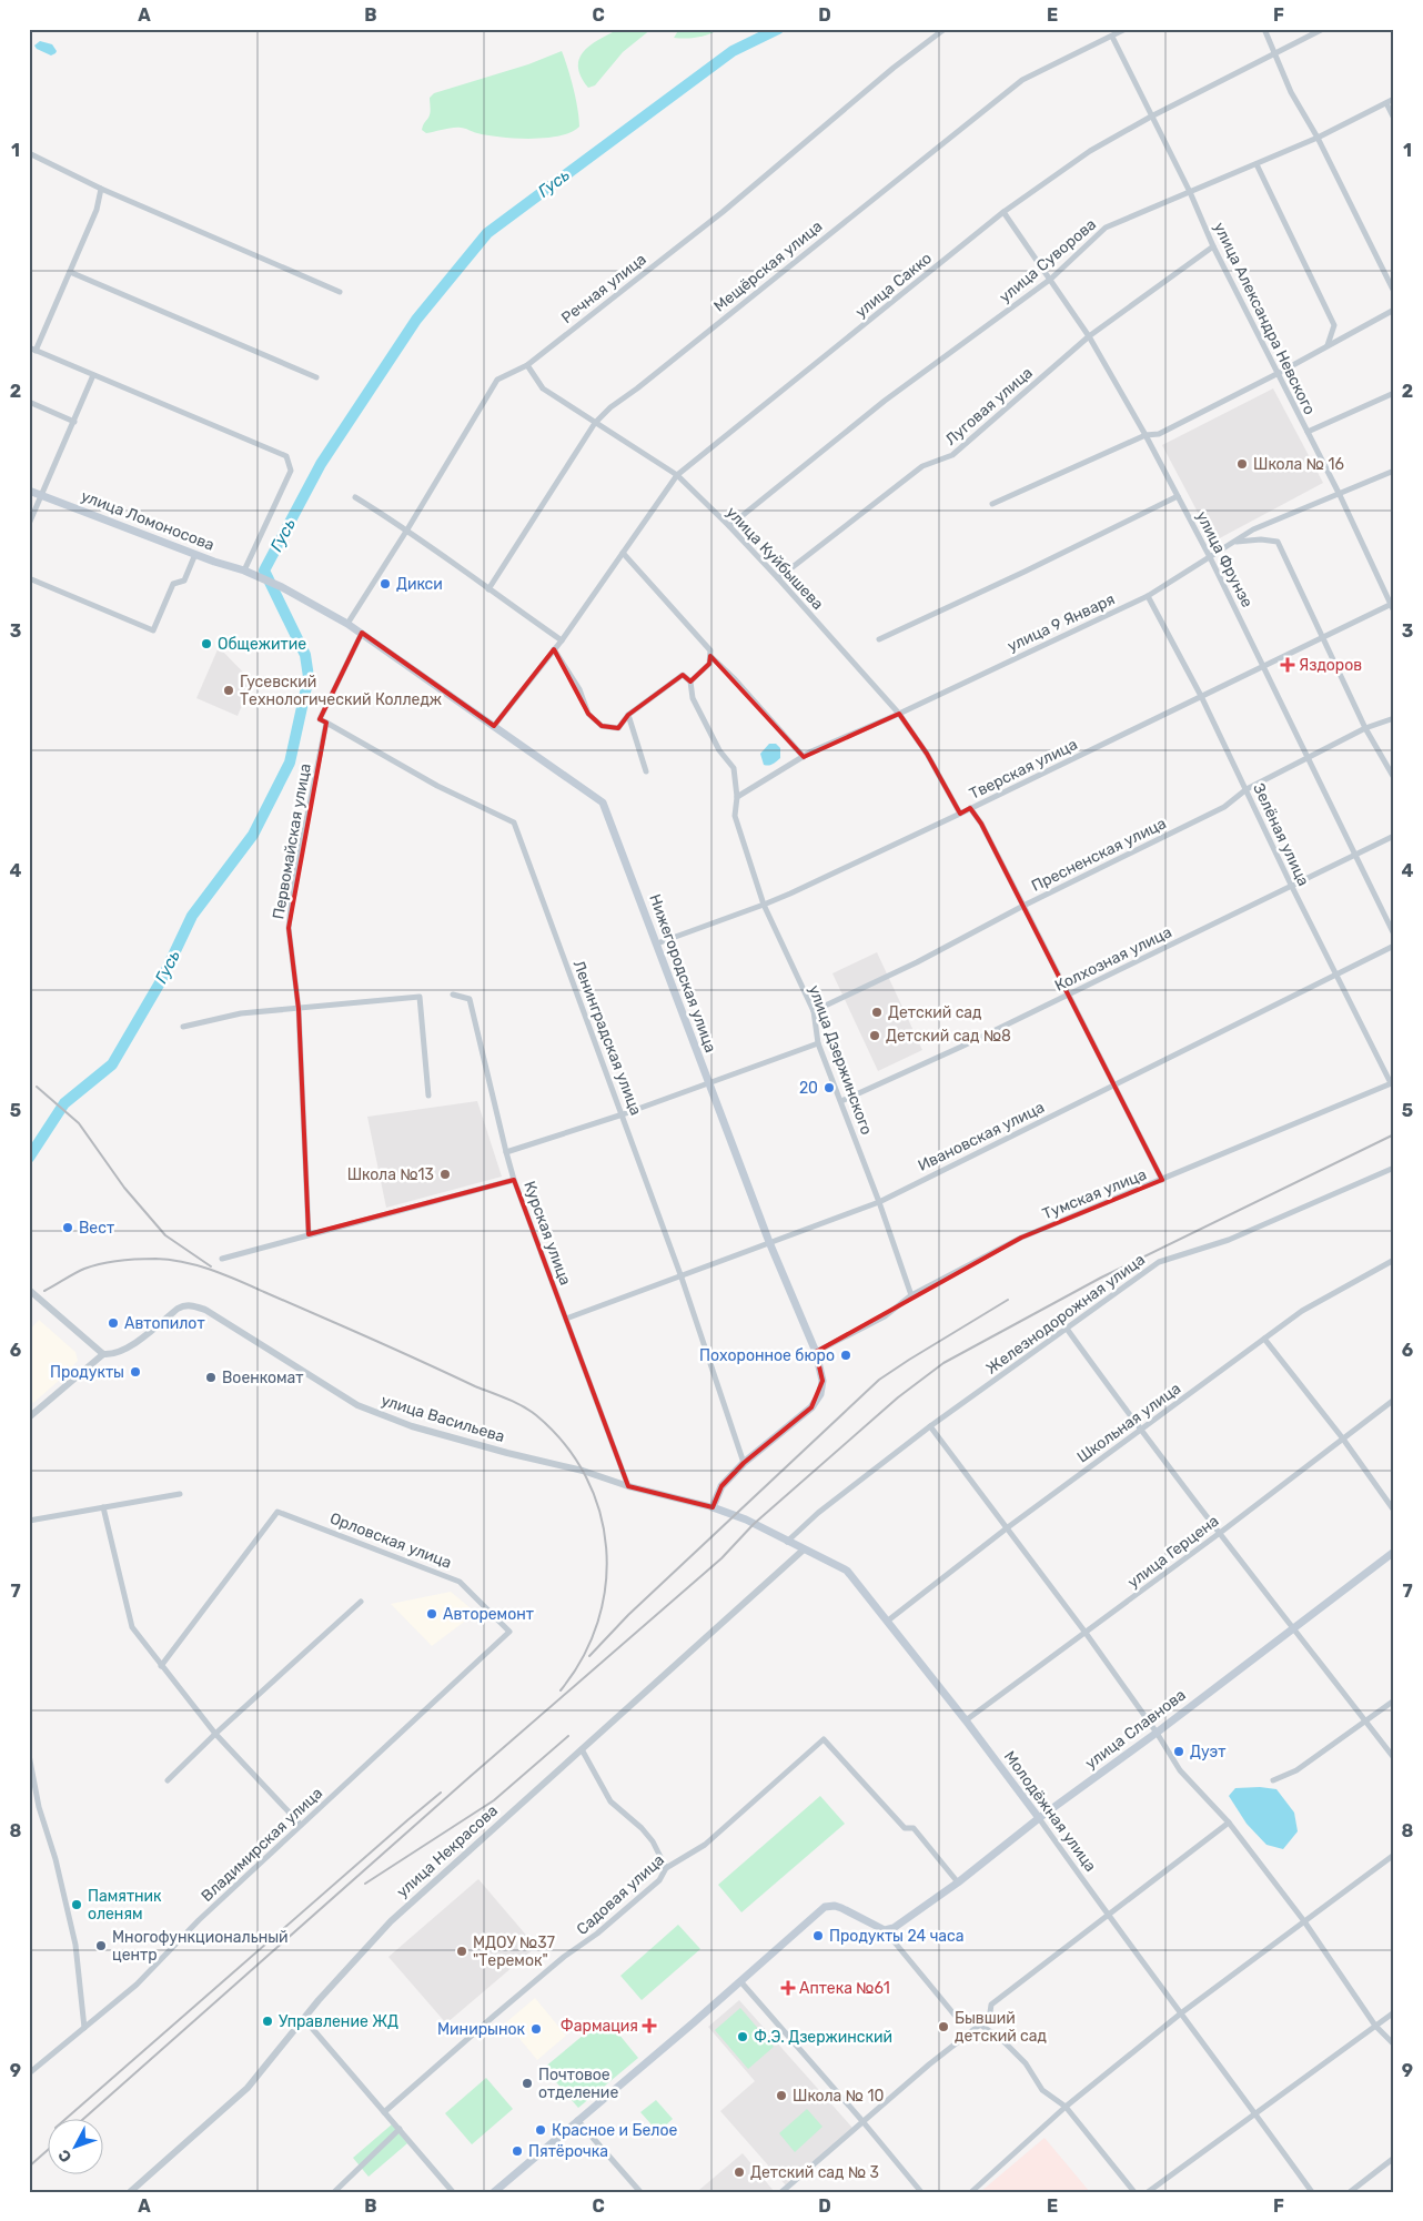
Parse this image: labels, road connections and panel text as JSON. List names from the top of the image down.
{
  "streets": {
    "main road": [
      "улица Ломоносова",
      "Нижегородская улица",
      "улица Славнова",
      "Молодёжная улица"
    ],
    "street": [
      "улица Суворова",
      "Мещёрская улица",
      "улица Сакко",
      "Речная улица",
      "улица Александра Невского",
      "Луговая улица",
      "улица Куйбышева",
      "улица Фрунзе",
      "улица 9 Января",
      "Тверская улица",
      "Зелёная улица",
      "Первомайская улица",
      "Пресненская улица",
      "Колхозная улица",
      "Ленинградская улица",
      "улица Дзержинского",
      "Ивановская улица",
      "Тумская улица",
      "Курская улица",
      "Железнодорожная улица",
      "улица Васильева",
      "Школьная улица",
      "Орловская улица",
      "улица Герцена",
      "Владимирская улица",
      "улица Некрасова",
      "Садовая улица"
    ]
  },
  "crossings": [
    ["улица Суворова", "улица Александра Невского"],
    ["улица Суворова", "улица Куйбышева"],
    ["улица Суворова", "улица Фрунзе"],
    ["Мещёрская улица", "улица Александра Невского"],
    ["Мещёрская улица", "улица Куйбышева"],
    ["улица Сакко", "улица Александра Невского"],
    ["улица Сакко", "улица Куйбышева"],
    ["улица Сакко", "улица Фрунзе"],
    ["улица Сакко", "Нижегородская улица"],
    ["Речная улица", "улица Куйбышева"],
    ["Речная улица", "Нижегородская улица"],
    ["улица Александра Невского", "Луговая улица"],
    ["улица Александра Невского", "улица 9 Января"],
    ["улица Александра Невского", "Тверская улица"],
    ["Луговая улица", "улица Куйбышева"],
    ["Луговая улица", "улица Фрунзе"],
    ["улица Ломоносова", "Нижегородская улица"],
    ["улица Куйбышева", "улица 9 Января"],
    ["улица Куйбышева", "Тверская улица"],
    ["улица Фрунзе", "улица 9 Января"],
    ["улица Фрунзе", "Тверская улица"],
    ["улица Фрунзе", "Пресненская улица"],
    ["улица Фрунзе", "Колхозная улица"],
    ["улица 9 Января", "Зелёная улица"],
    ["улица 9 Января", "улица Дзержинского"],
    ["Тверская улица", "Зелёная улица"],
    ["Тверская улица", "Нижегородская улица"],
    ["Тверская улица", "улица Дзержинского"],
    ["Зелёная улица", "Пресненская улица"],
    ["Зелёная улица", "Колхозная улица"],
    ["Зелёная улица", "Ивановская улица"],
    ["Зелёная улица", "Тумская улица"],
    ["Первомайская улица", "Нижегородская улица"],
    ["Первомайская улица", "Ленинградская улица"],
    ["Пресненская улица", "улица Дзержинского"],
    ["Колхозная улица", "улица Дзержинского"],
    ["Нижегородская улица", "Ленинградская улица"],
    ["Нижегородская улица", "Ивановская улица"],
    ["Нижегородская улица", "Тумская улица"],
    ["Нижегородская улица", "улица Васильева"],
    ["Нижегородская улица", "Молодёжная улица"],
    ["Ленинградская улица", "Ивановская улица"],
    ["улица Дзержинского", "Ивановская улица"],
    ["улица Дзержинского", "Тумская улица"],
    ["Ивановская улица", "Курская улица"],
    ["Курская улица", "улица Васильева"],
    ["Железнодорожная улица", "Молодёжная улица"],
    ["улица Васильева", "Молодёжная улица"],
    ["Школьная улица", "Молодёжная улица"],
    ["Орловская улица", "Владимирская улица"],
    ["улица Герцена", "Молодёжная улица"],
    ["улица Славнова", "Молодёжная улица"],
    ["улица Славнова", "Садовая улица"],
    ["Молодёжная улица", "улица Некрасова"]
  ],
  "water": ["Гусь"],
  "places": {
    "other": [
      "Школа № 16",
      "Дикси",
      "Общежитие",
      "Гусевский Технологический Колледж",
      "Детский сад",
      "Детский сад №8",
      "20",
      "Школа №13",
      "Вест",
      "Автопилот",
      "Похоронное бюро",
      "Продукты",
      "Военкомат",
      "Авторемонт",
      "Дуэт",
      "Памятник оленям",
      "Продукты 24 часа",
      "Многофункциональный центр",
      "МДОУ №37 \"Теремок\"",
      "Управление ЖД",
      "Бывший детский сад",
      "Минирынок",
      "Ф.Э. Дзержинский",
      "Почтовое отделение",
      "Школа № 10",
      "Красное и Белое",
      "Пятёрочка",
      "Детский сад № 3"
    ],
    "health": ["Яздоров", "Аптека №61", "Фармация"]
  },
  "north": "bottom left",
  "grid": {
    "columns": [
      "A",
      "B",
      "C",
      "D",
      "E",
      "F"
    ],
    "rows": [
      "1",
      "2",
      "3",
      "4",
      "5",
      "6",
      "7",
      "8",
      "9"
    ]
  }
}
